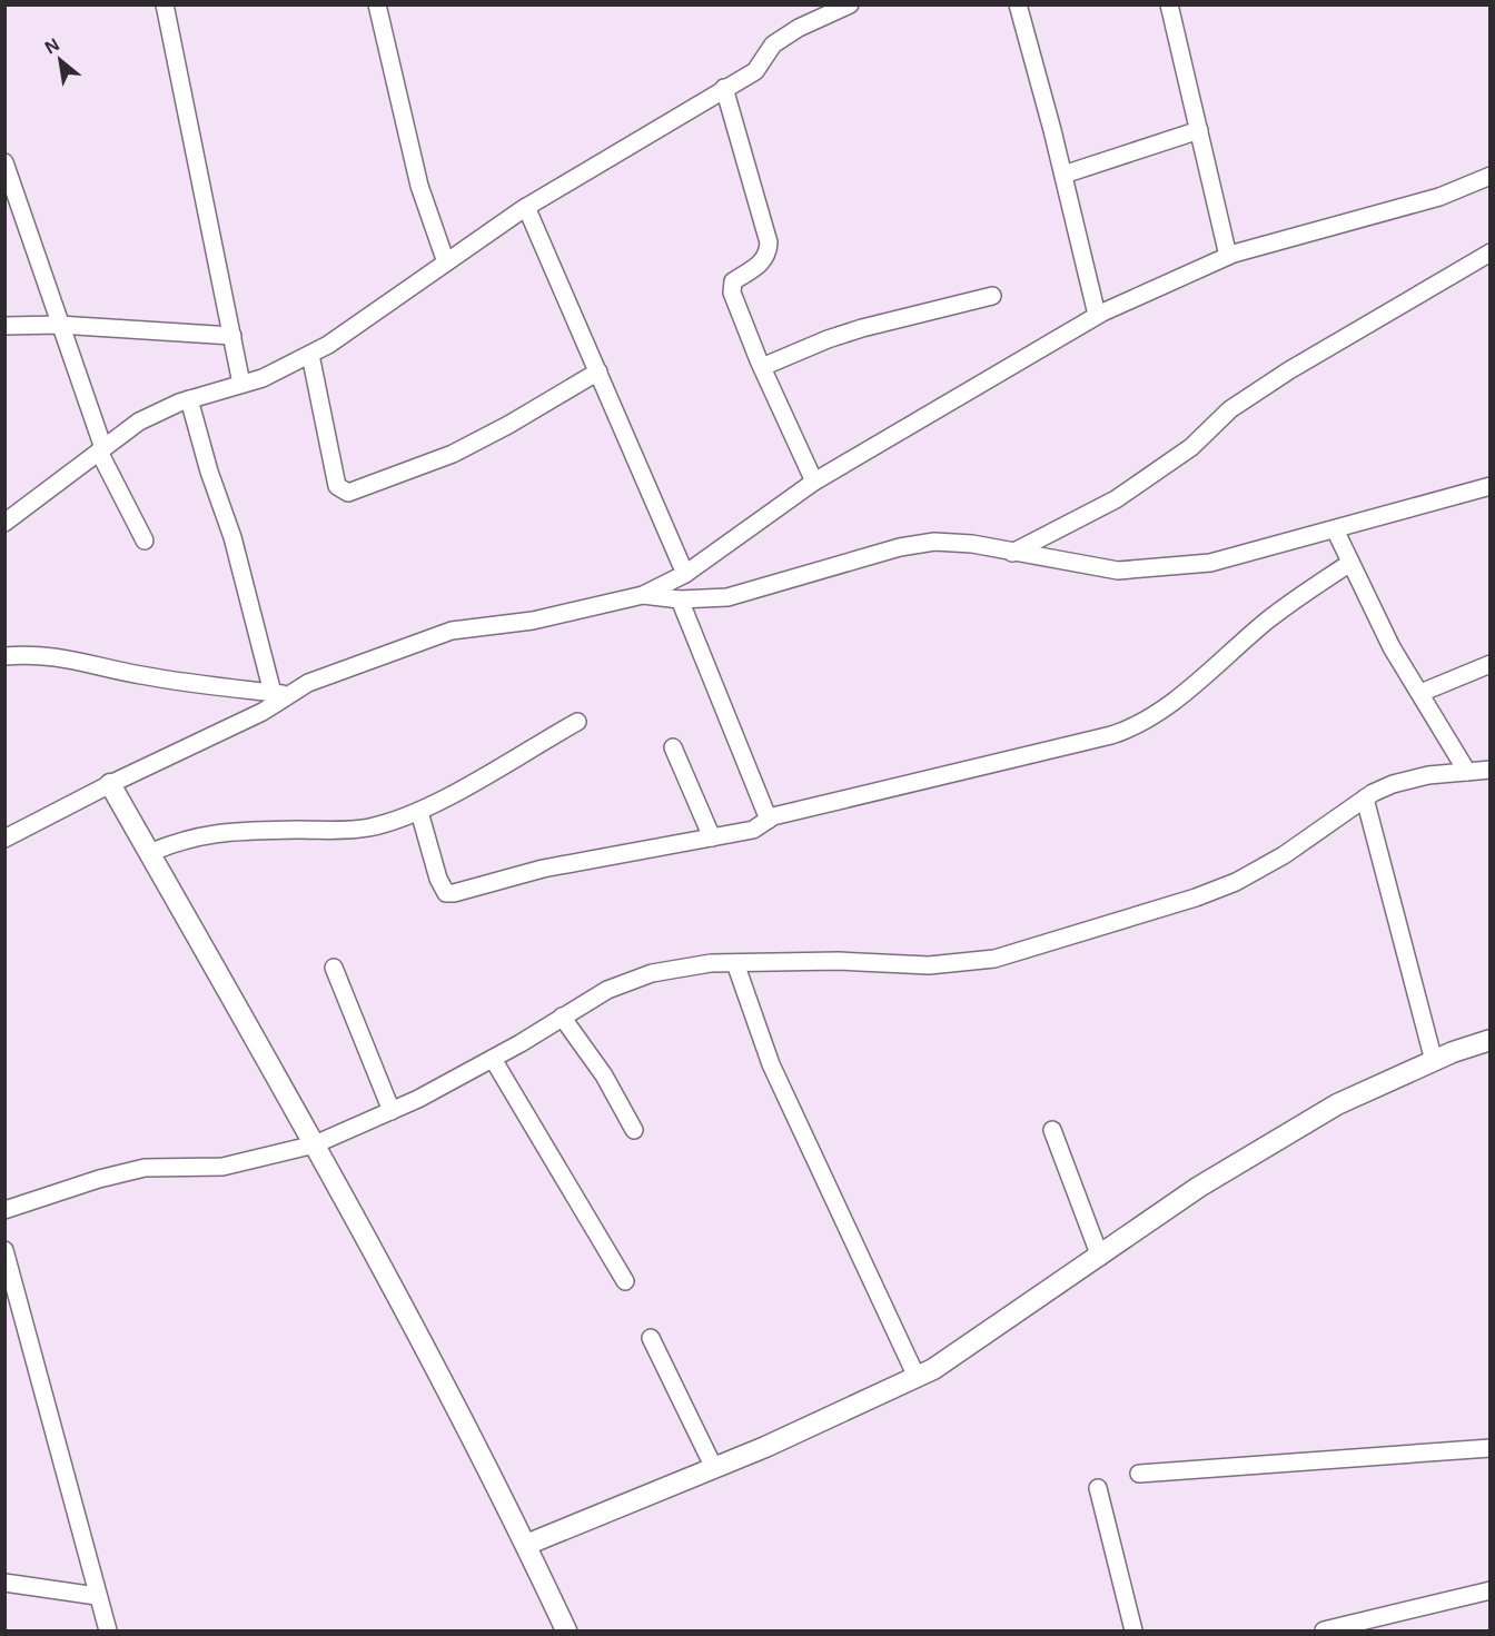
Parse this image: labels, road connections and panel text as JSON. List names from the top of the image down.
{
  "north": "top left"
}
